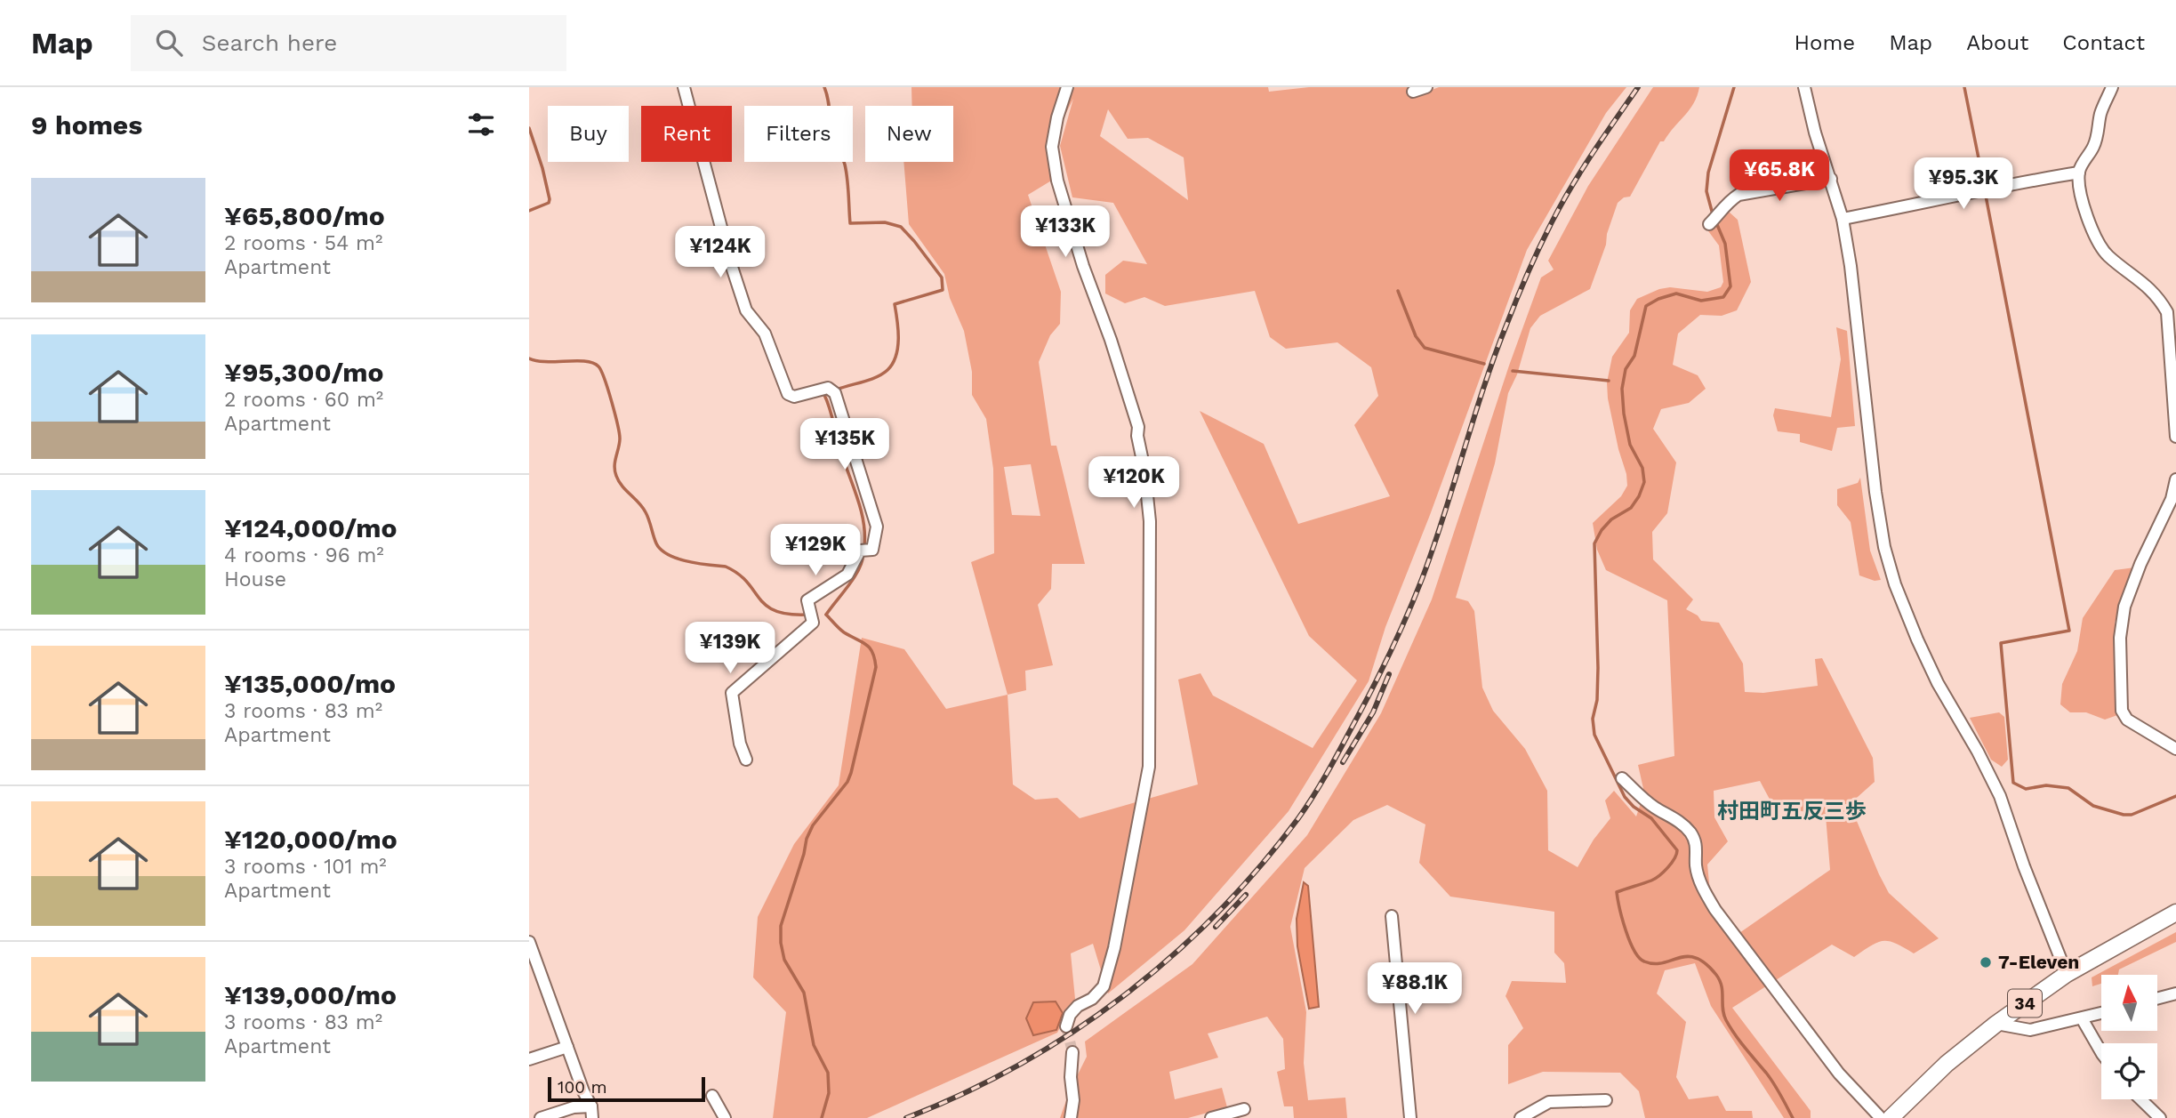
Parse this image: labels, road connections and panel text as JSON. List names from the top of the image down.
{
  "streets": {
    "highway": ["34"]
  },
  "districts": ["村田町五反三歩"],
  "places": ["7-Eleven"],
  "scale_bar": "100 m",
  "north": "top",
  "page": {
    "header": "Map",
    "search": "Search here",
    "nav": [
      "Home",
      "Map",
      "About",
      "Contact"
    ],
    "heading": "9 homes",
    "chip": [
      "Buy",
      "Rent",
      "Filters",
      "New"
    ],
    "price": [
      "¥65.8K",
      "¥95.3K",
      "¥133K",
      "¥124K",
      "¥135K",
      "¥120K",
      "¥129K",
      "¥139K",
      "¥88.1K"
    ],
    "list": [
      {
        "name": "¥65,800/mo",
        "note": "2 rooms · 54 m² · Apartment"
      },
      {
        "name": "¥95,300/mo",
        "note": "2 rooms · 60 m² · Apartment"
      },
      {
        "name": "¥124,000/mo",
        "note": "4 rooms · 96 m² · House"
      },
      {
        "name": "¥135,000/mo",
        "note": "3 rooms · 83 m² · Apartment"
      },
      {
        "name": "¥120,000/mo",
        "note": "3 rooms · 101 m² · Apartment"
      },
      {
        "name": "¥139,000/mo",
        "note": "3 rooms · 83 m² · Apartment"
      }
    ],
    "scale": "100 m"
  }
}
